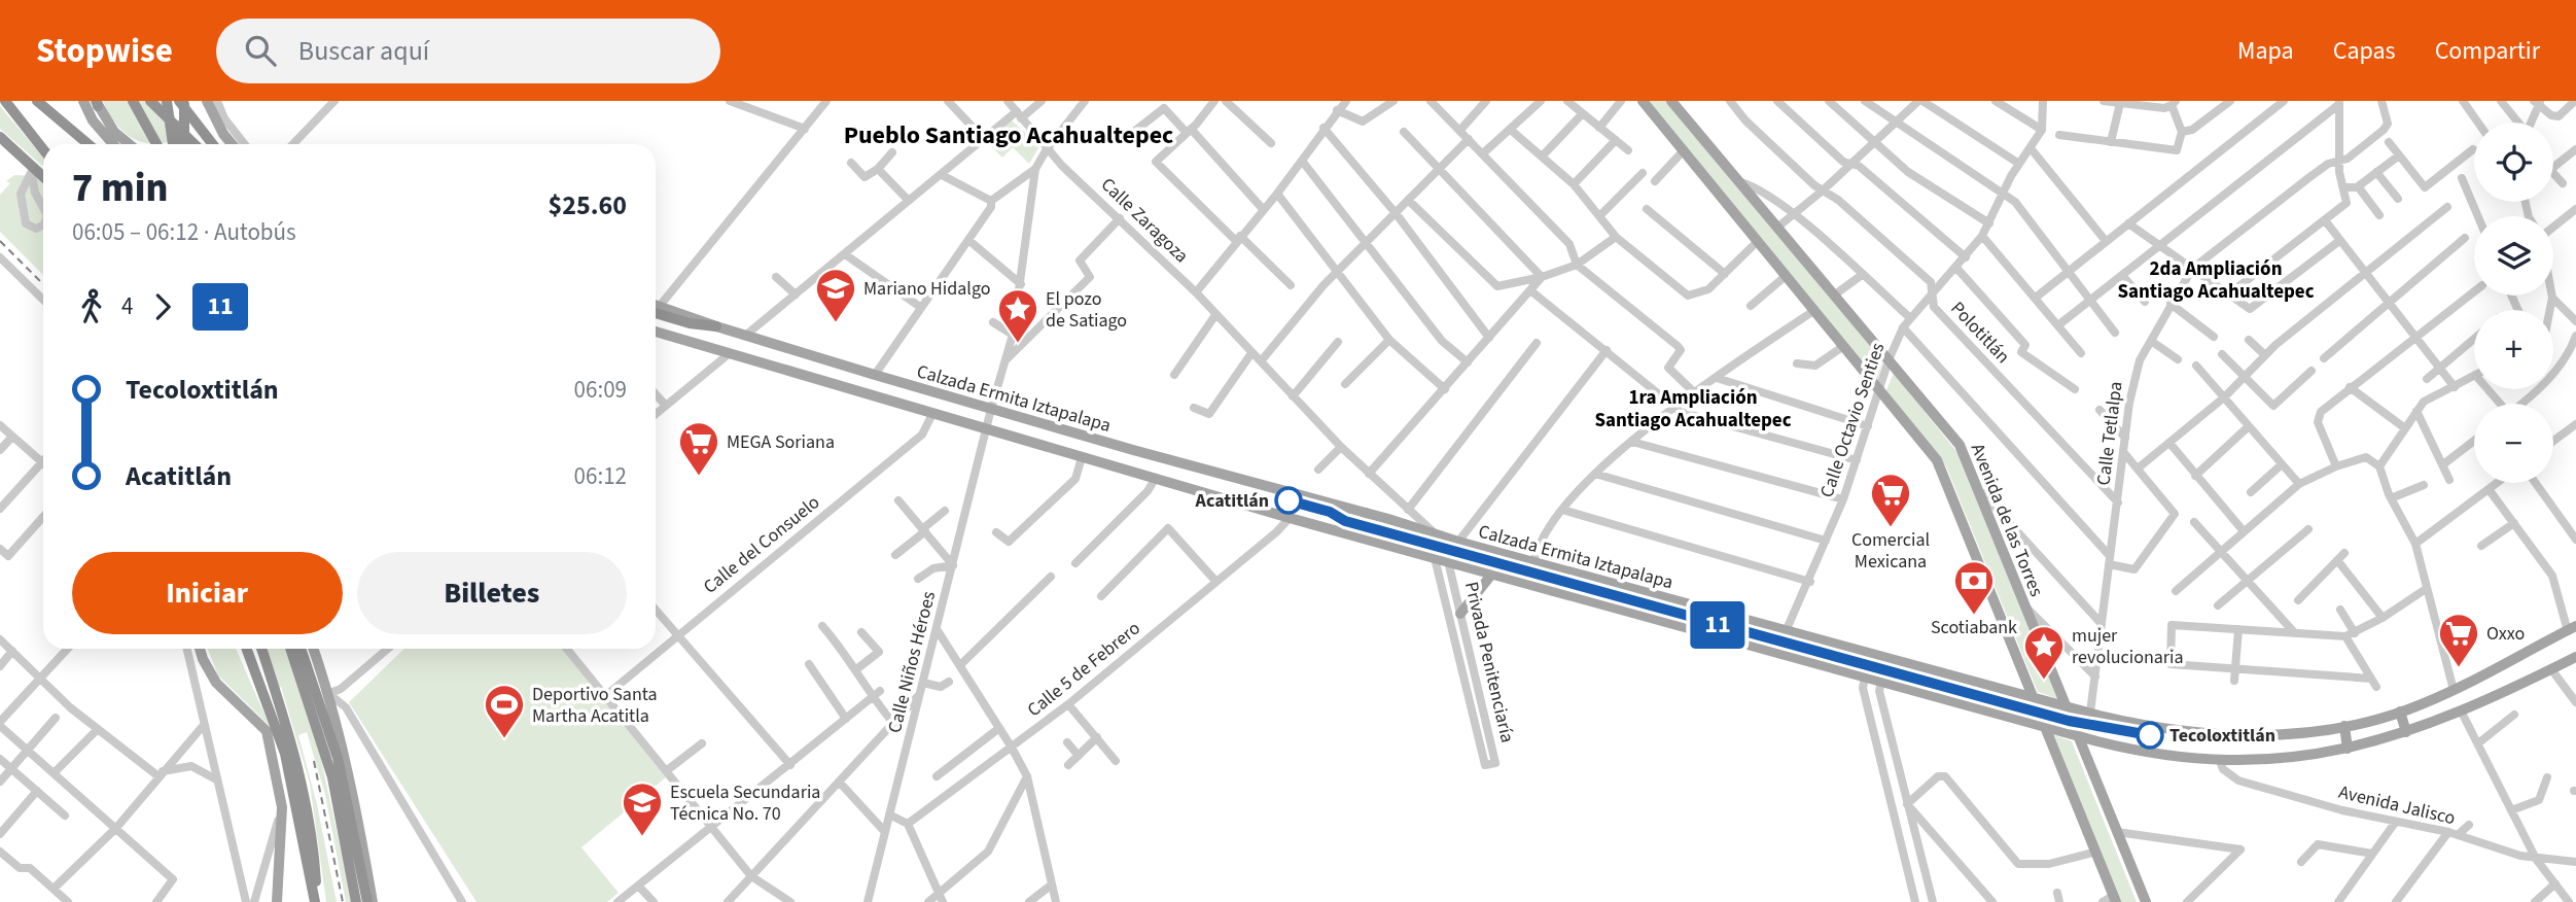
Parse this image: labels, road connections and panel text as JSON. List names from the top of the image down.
{
  "streets": {
    "main road": ["Calzada Ermita Iztapalapa", "Avenida de las Torres"],
    "street": [
      "Calle Zaragoza",
      "Polotitlán",
      "Calle Octavio Senties",
      "Calle Tetlalpa",
      "Calle del Consuelo",
      "Calle Niños Héroes",
      "Privada Penitenciaría",
      "Calle 5 de Febrero",
      "Avenida Jalisco"
    ]
  },
  "crossings": [
    ["Calle Zaragoza", "Calzada Ermita Iztapalapa"],
    ["Polotitlán", "Calle Octavio Senties"],
    ["Polotitlán", "Calle Tetlalpa"],
    ["Calzada Ermita Iztapalapa", "Calle Octavio Senties"],
    ["Calzada Ermita Iztapalapa", "Calle Tetlalpa"],
    ["Calzada Ermita Iztapalapa", "Avenida de las Torres"],
    ["Calzada Ermita Iztapalapa", "Calle del Consuelo"],
    ["Calzada Ermita Iztapalapa", "Calle Niños Héroes"],
    ["Calzada Ermita Iztapalapa", "Privada Penitenciaría"],
    ["Calzada Ermita Iztapalapa", "Calle 5 de Febrero"],
    ["Calzada Ermita Iztapalapa", "Avenida Jalisco"],
    ["Calle Octavio Senties", "Avenida de las Torres"]
  ],
  "districts": ["Pueblo Santiago Acahualtepec", "2da Ampliación Santiago Acahualtepec", "1ra Ampliación Santiago Acahualtepec"],
  "places": {
    "school or university": ["Mariano Hidalgo", "Escuela Secundaria Técnica No. 70"],
    "place": ["El pozo de Satiago", "mujer revolucionaria"],
    "supermarket": ["MEGA Soriana", "Comercial Mexicana", "Oxxo"],
    "other": ["Acatitlán", "Tecoloxtitlán"],
    "bank": ["Scotiabank"],
    "sports": ["Deportivo Santa Martha Acatitla"]
  },
  "lines": ["bus line 11"],
  "page": {
    "header": "Stopwise",
    "search": "Buscar aquí",
    "nav": ["Mapa", "Capas", "Compartir"],
    "on_map": "11",
    "map_buttons": ["+", "−"],
    "heading": ["7 min", "06:05 – 06:12 · Autobús", "$25.60"],
    "legs": ["4", "11"],
    "list": [
      {
        "name": "Tecoloxtitlán",
        "value": "06:09"
      },
      {
        "name": "Acatitlán",
        "value": "06:12"
      }
    ],
    "buttons": ["Iniciar", "Billetes"]
  }
}
